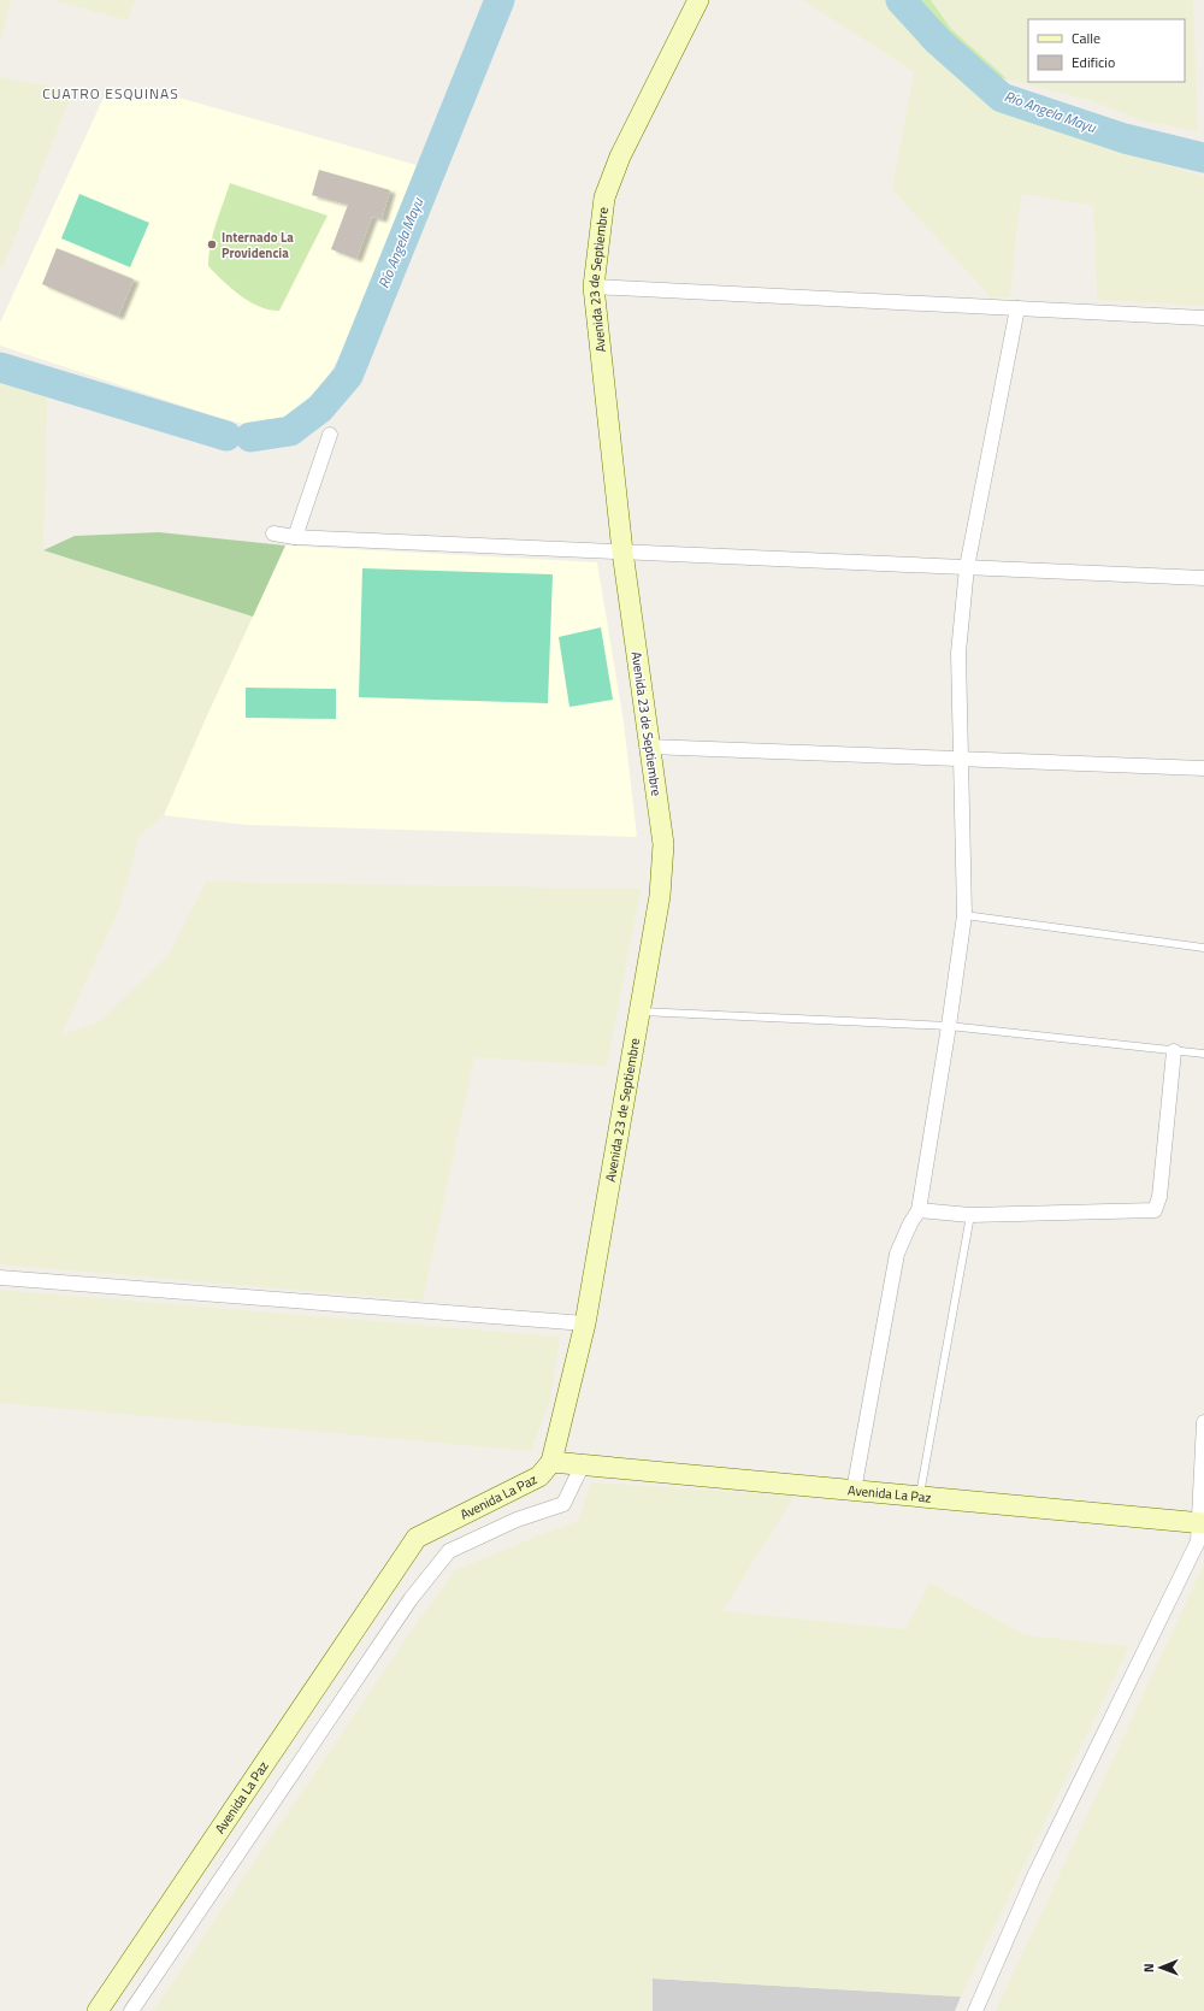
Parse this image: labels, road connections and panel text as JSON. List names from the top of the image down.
{
  "streets": {
    "main road": ["Avenida 23 de Septiembre", "Avenida La Paz"]
  },
  "crossings": [
    ["Avenida 23 de Septiembre", "Avenida La Paz"]
  ],
  "districts": ["CUATRO ESQUINAS"],
  "water": ["Río Angela Mayu"],
  "places": ["Internado La Providencia"],
  "legend": ["Calle", "Edificio"],
  "north": "left"
}
